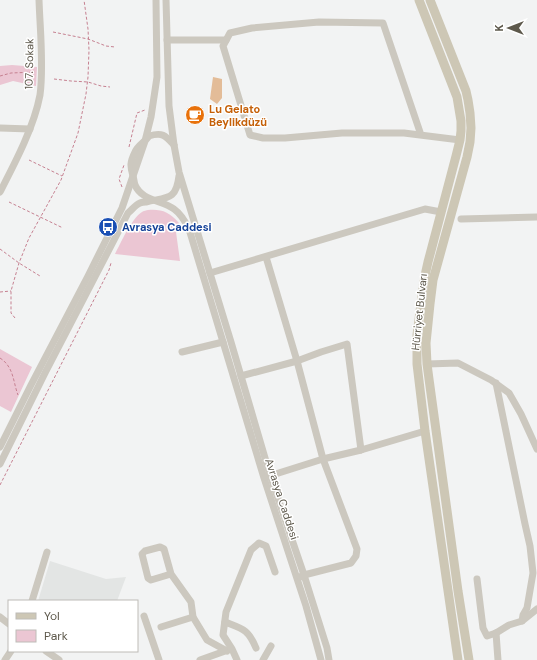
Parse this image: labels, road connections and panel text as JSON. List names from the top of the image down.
{
  "streets": {
    "main road": ["Hürriyet Bulvarı"],
    "street": ["107. Sokak", "Avrasya Caddesi"]
  },
  "places": {
    "cafe": ["Lu Gelato Beylikdüzü"],
    "bus stop": ["Avrasya Caddesi"]
  },
  "legend": ["Yol", "Park"],
  "north": "left"
}
